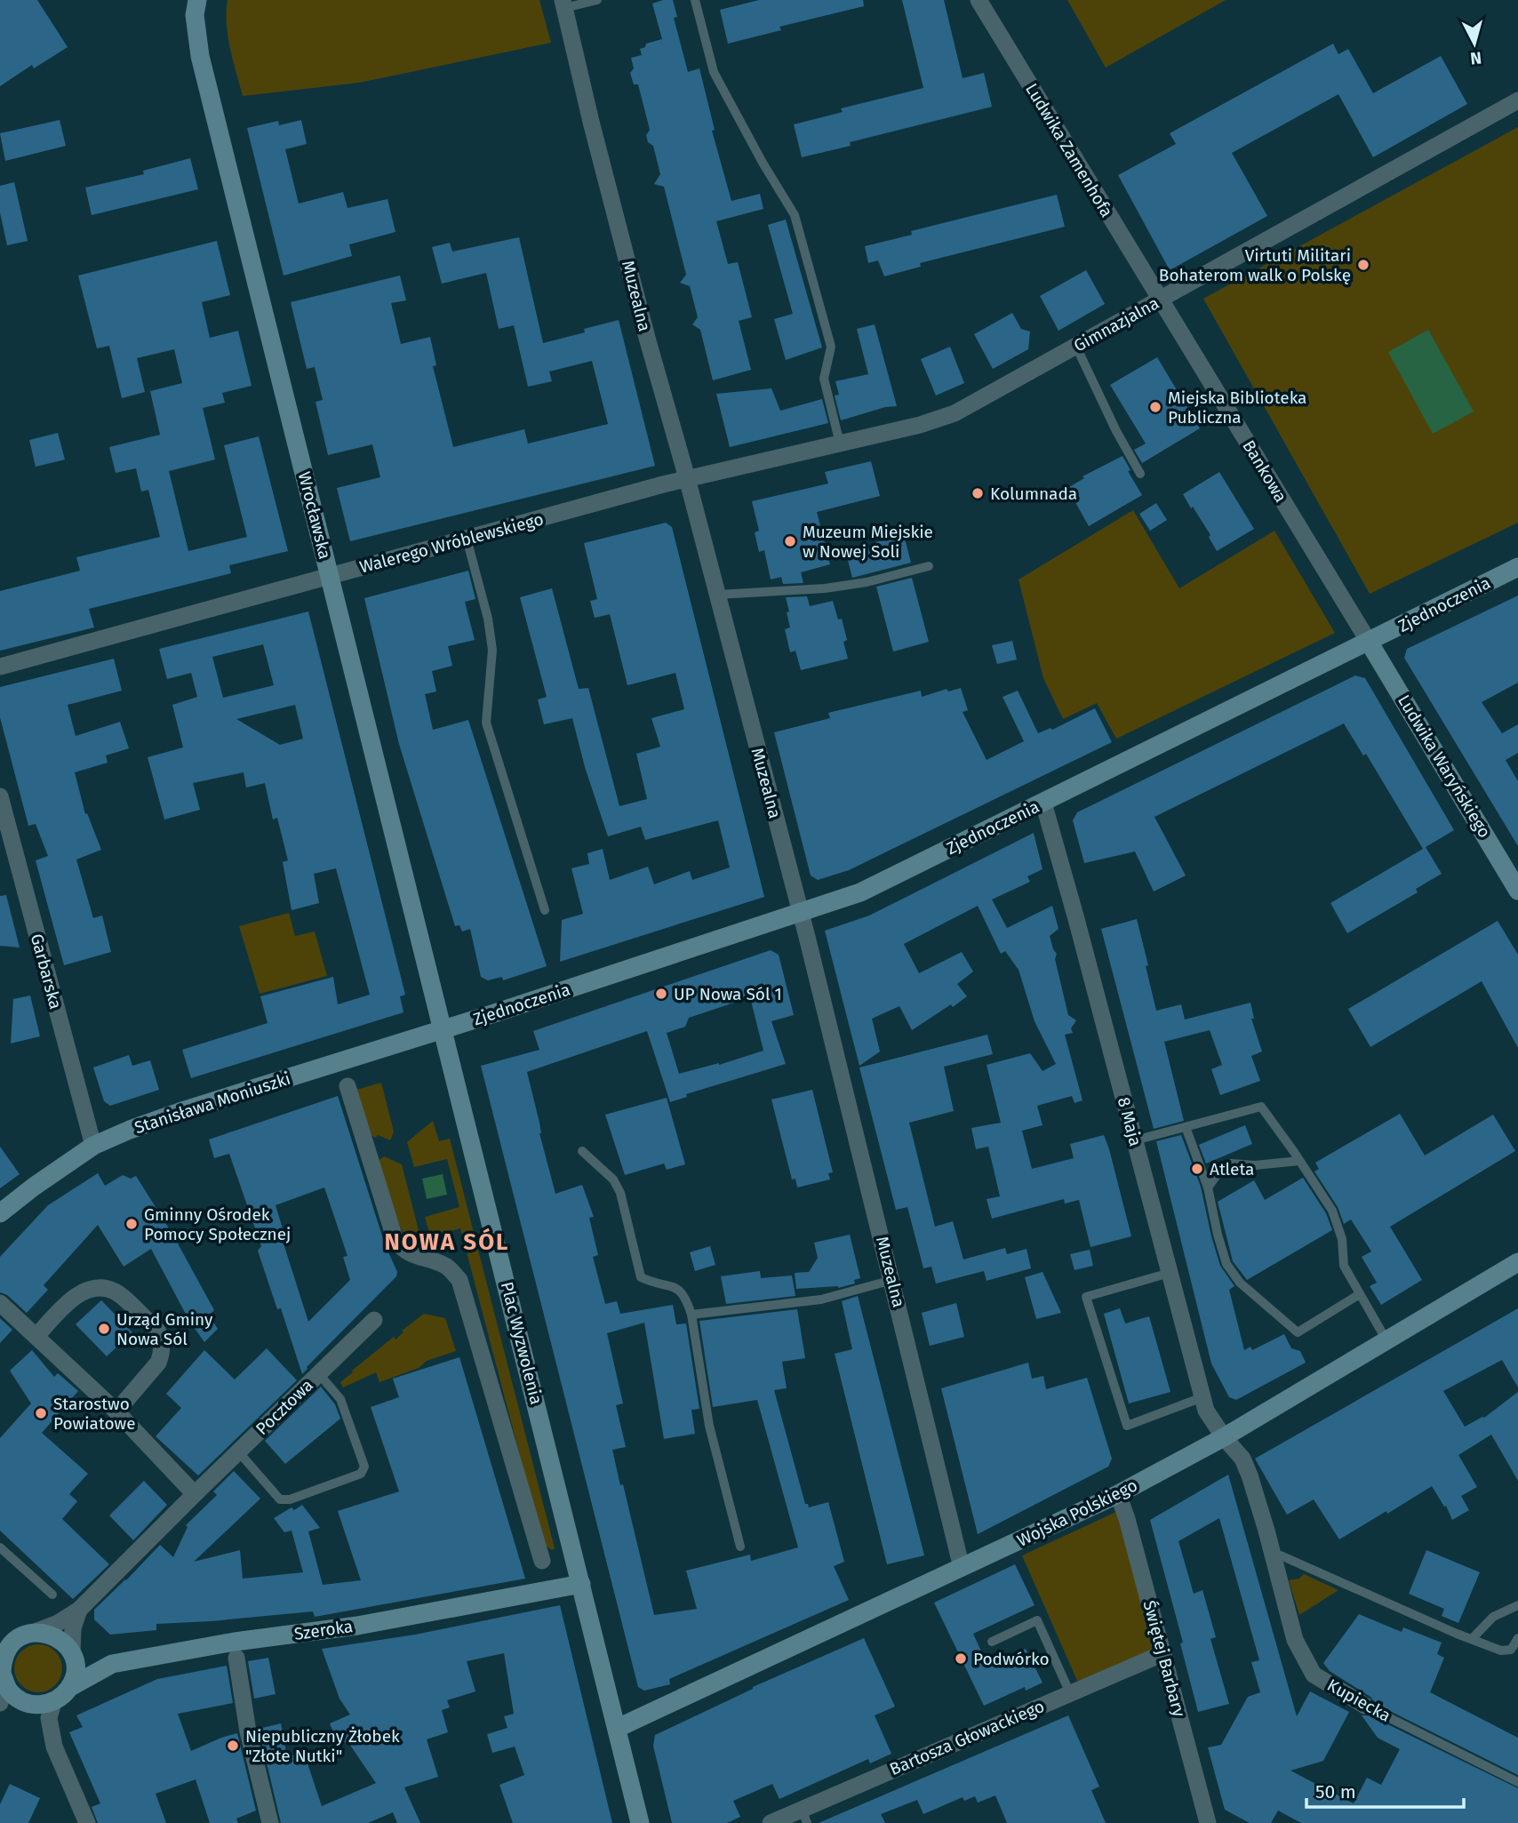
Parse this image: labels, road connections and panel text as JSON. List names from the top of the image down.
{
  "streets": {
    "street": [
      "Ludwika Zamenhofa",
      "Muzealna",
      "Gimnazjalna",
      "Bankowa",
      "Wrocławska",
      "Walerego Wróblewskiego",
      "Zjednoczenia",
      "Ludwika Waryńskiego",
      "Garbarska",
      "Stanisława Moniuszki",
      "8 Maja",
      "Plac Wyzwolenia",
      "Pocztowa",
      "Wojska Polskiego",
      "Szeroka",
      "Świętej Barbary",
      "Kupiecka",
      "Bartosza Głowackiego"
    ]
  },
  "crossings": [
    ["Ludwika Zamenhofa", "Gimnazjalna"],
    ["Ludwika Zamenhofa", "Bankowa"],
    ["Muzealna", "Gimnazjalna"],
    ["Muzealna", "Walerego Wróblewskiego"],
    ["Muzealna", "Zjednoczenia"],
    ["Muzealna", "Wojska Polskiego"],
    ["Gimnazjalna", "Bankowa"],
    ["Gimnazjalna", "Walerego Wróblewskiego"],
    ["Bankowa", "Zjednoczenia"],
    ["Bankowa", "Ludwika Waryńskiego"],
    ["Wrocławska", "Walerego Wróblewskiego"],
    ["Wrocławska", "Zjednoczenia"],
    ["Wrocławska", "Stanisława Moniuszki"],
    ["Wrocławska", "Plac Wyzwolenia"],
    ["Zjednoczenia", "Ludwika Waryńskiego"],
    ["Zjednoczenia", "Stanisława Moniuszki"],
    ["Zjednoczenia", "8 Maja"],
    ["Zjednoczenia", "Plac Wyzwolenia"],
    ["Garbarska", "Stanisława Moniuszki"],
    ["Stanisława Moniuszki", "Plac Wyzwolenia"],
    ["8 Maja", "Wojska Polskiego"],
    ["8 Maja", "Kupiecka"],
    ["Plac Wyzwolenia", "Wojska Polskiego"],
    ["Plac Wyzwolenia", "Szeroka"],
    ["Pocztowa", "Szeroka"],
    ["Wojska Polskiego", "Świętej Barbary"],
    ["Wojska Polskiego", "Kupiecka"],
    ["Świętej Barbary", "Bartosza Głowackiego"]
  ],
  "districts": ["NOWA SÓL"],
  "places": [
    "Virtuti Militari Bohaterom walk o Polskę",
    "Miejska Biblioteka Publiczna",
    "Kolumnada",
    "Muzeum Miejskie w Nowej Soli",
    "UP Nowa Sól 1",
    "Atleta",
    "Gminny Ośrodek Pomocy Społecznej",
    "Urząd Gminy Nowa Sól",
    "Starostwo Powiatowe",
    "Podwórko",
    "Niepubliczny Żłobek \"Złote Nutki\""
  ],
  "scale_bar": "50 m",
  "north": "bottom"
}
